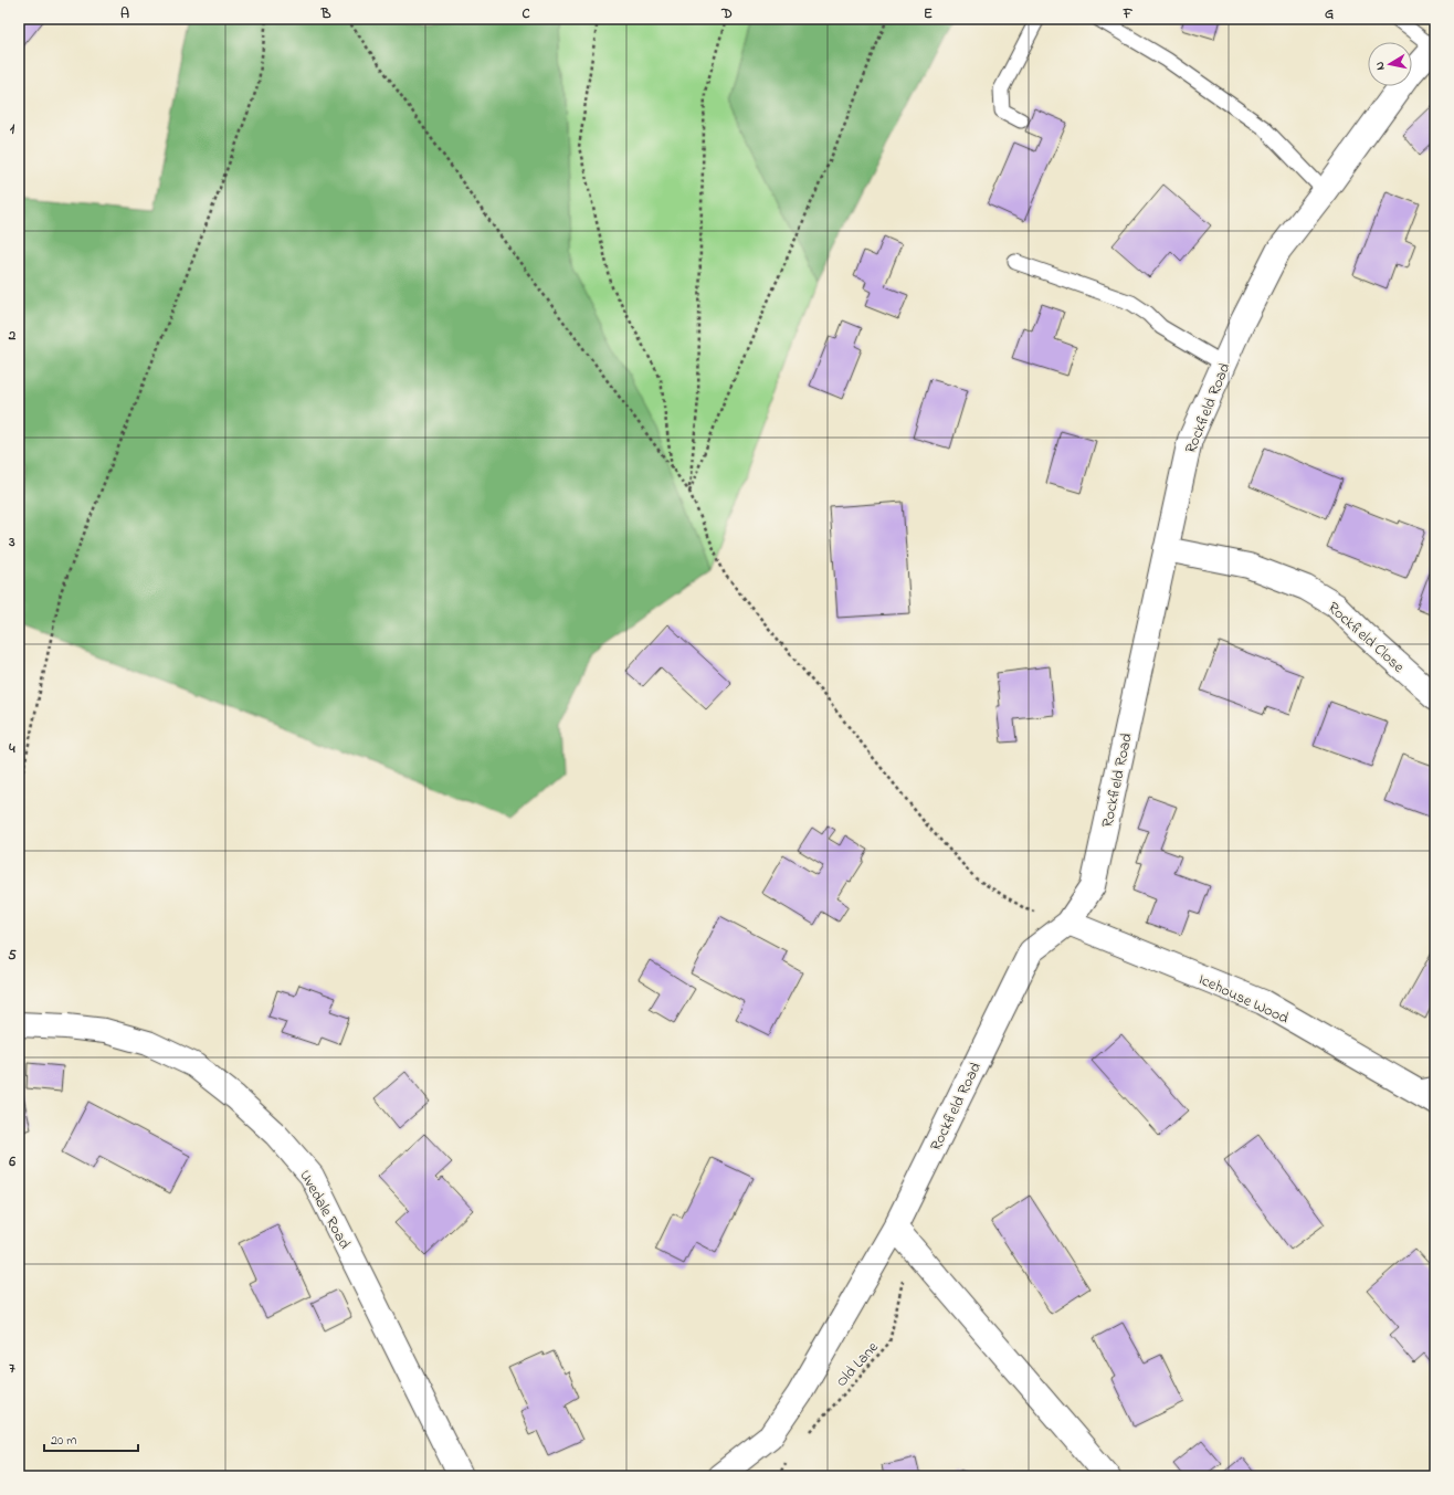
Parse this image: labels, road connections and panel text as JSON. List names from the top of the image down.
{
  "streets": {
    "street": [
      "Rockfield Road",
      "Rockfield Close",
      "Icehouse Wood",
      "Uvedale Road"
    ],
    "path": ["Old Lane"]
  },
  "crossings": [
    ["Rockfield Road", "Rockfield Close"],
    ["Rockfield Road", "Icehouse Wood"],
    ["Rockfield Road", "Old Lane"]
  ],
  "scale_bar": "20 m",
  "north": "left",
  "grid": {
    "columns": [
      "A",
      "B",
      "C",
      "D",
      "E",
      "F",
      "G"
    ],
    "rows": [
      "1",
      "2",
      "3",
      "4",
      "5",
      "6",
      "7"
    ]
  }
}
